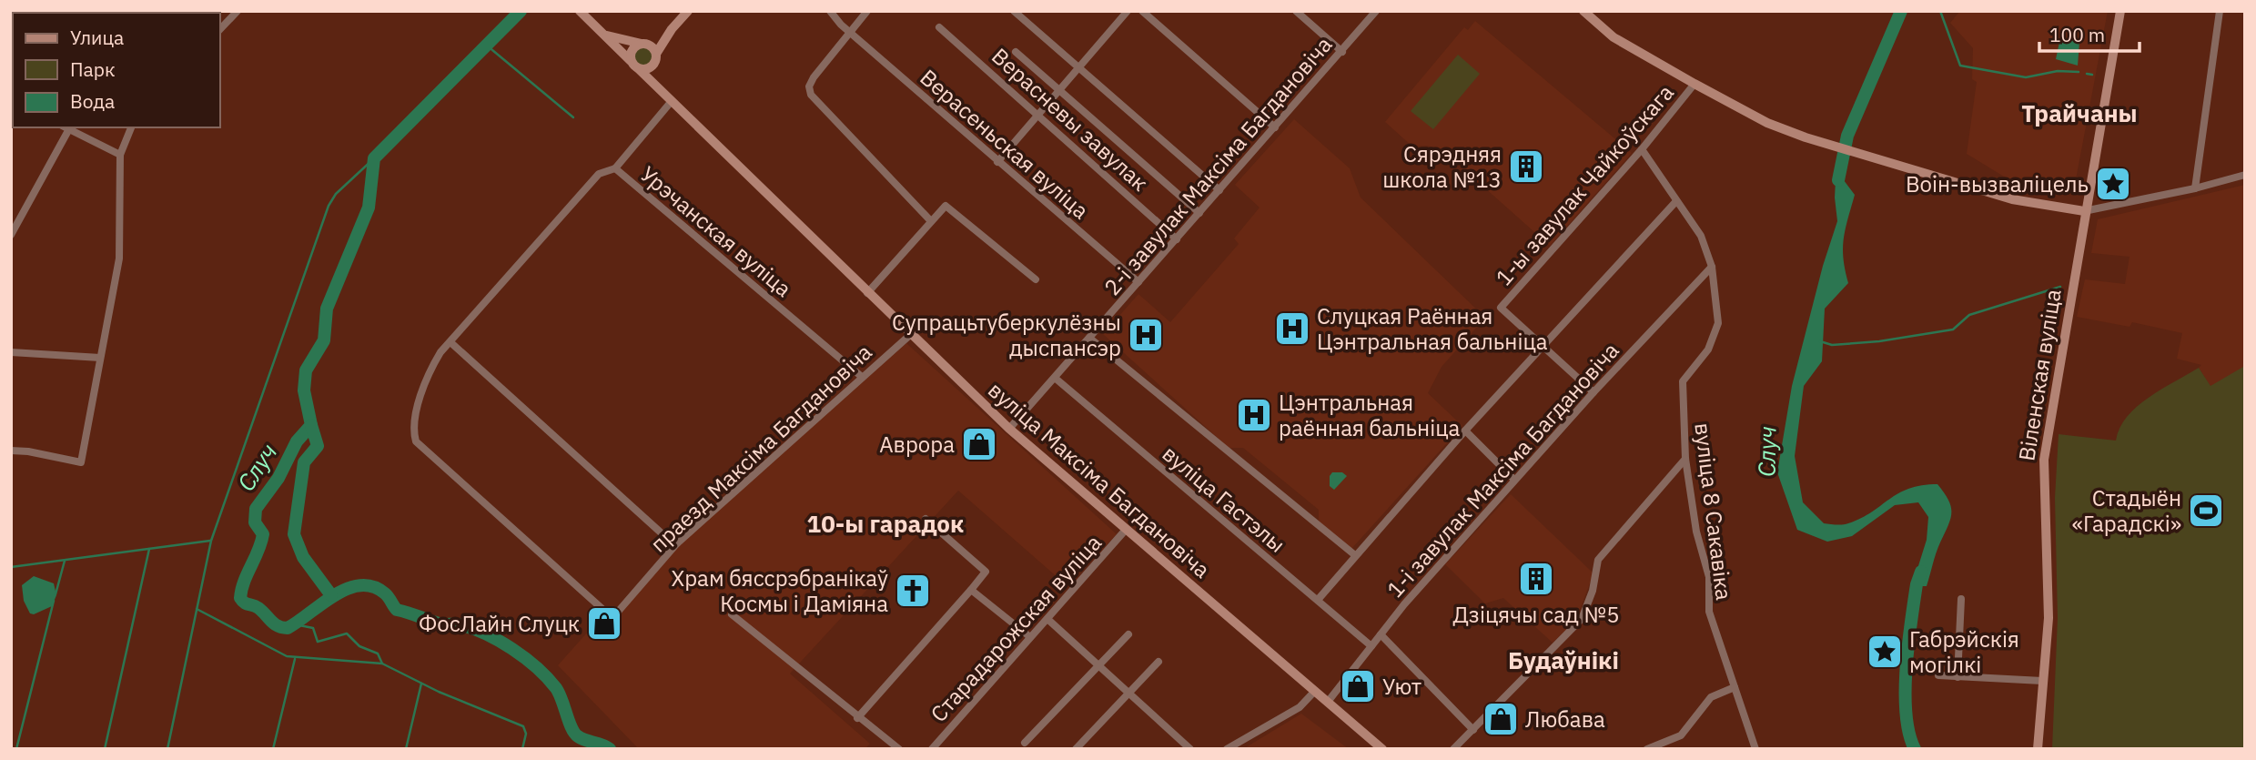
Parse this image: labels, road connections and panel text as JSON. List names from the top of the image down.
{
  "streets": {
    "main road": ["Віленская вуліца", "вуліца Максіма Багдановіча"],
    "street": [
      "Верасневы завулак",
      "Верасеньская вуліца",
      "2-і завулак Максіма Багдановіча",
      "1-ы завулак Чайкоўскага",
      "Урэчанская вуліца",
      "праезд Максіма Багдановіча",
      "1-і завулак Максіма Багдановіча",
      "вуліца Гастэлы",
      "вуліца 8 Сакавіка",
      "Старадарожская вуліца"
    ]
  },
  "crossings": [
    ["Верасневы завулак", "2-і завулак Максіма Багдановіча"],
    ["Верасеньская вуліца", "2-і завулак Максіма Багдановіча"],
    ["2-і завулак Максіма Багдановіча", "вуліца Максіма Багдановіча"],
    ["2-і завулак Максіма Багдановіча", "вуліца Гастэлы"],
    ["1-ы завулак Чайкоўскага", "вуліца 8 Сакавіка"],
    ["Урэчанская вуліца", "праезд Максіма Багдановіча"],
    ["праезд Максіма Багдановіча", "вуліца Максіма Багдановіча"],
    ["1-і завулак Максіма Багдановіча", "вуліца Максіма Багдановіча"],
    ["1-і завулак Максіма Багдановіча", "вуліца Гастэлы"],
    ["1-і завулак Максіма Багдановіча", "вуліца 8 Сакавіка"],
    ["вуліца Максіма Багдановіча", "Старадарожская вуліца"]
  ],
  "districts": ["Трайчаны", "10-ы гарадок", "Будаўнікі"],
  "water": ["Случ"],
  "places": {
    "building": ["Сярэдняя школа №13", "Дзіцячы сад №5"],
    "place": ["Воін-вызваліцель", "Габрэйскія могілкі"],
    "hospital": ["Слуцкая Раённая Цэнтральная бальніца", "Супрацьтуберкулёзны дыспансэр", "Цэнтральная раённая бальніца"],
    "shop": [
      "Аврора",
      "ФосЛайн Слуцк",
      "Уют",
      "Любава"
    ],
    "sports": ["Стадыён «Гарадскі»"],
    "church": ["Храм бяссрэбранікаў Космы і Даміяна"]
  },
  "legend": ["Улица", "Парк", "Вода"],
  "scale_bar": "100 m"
}
